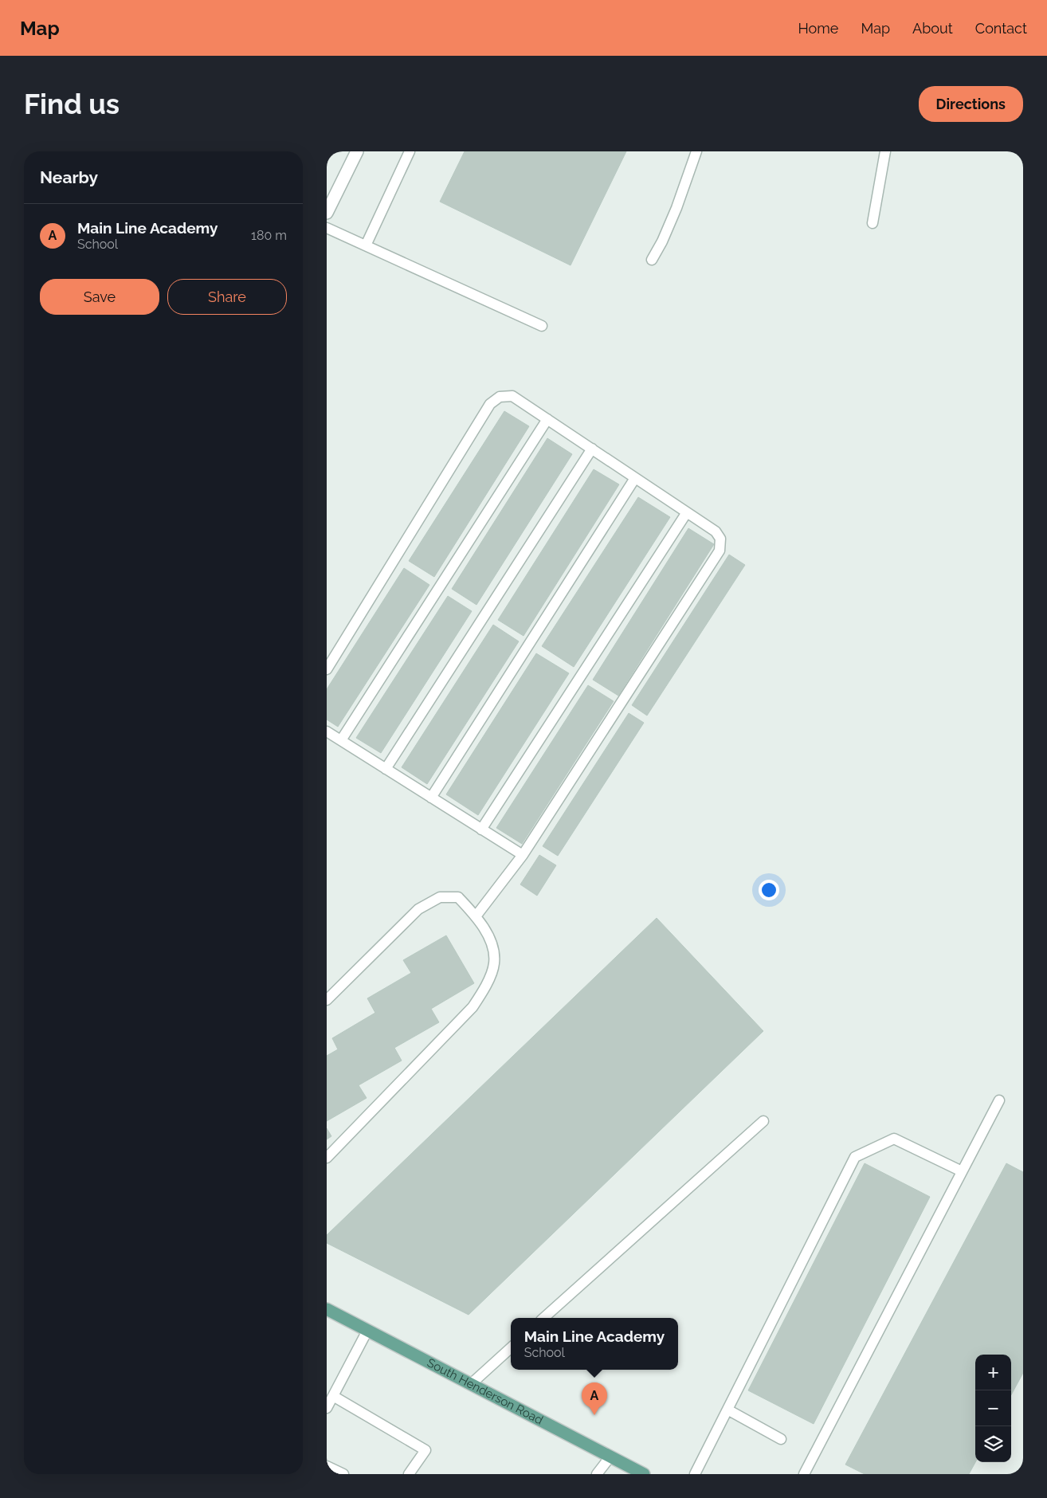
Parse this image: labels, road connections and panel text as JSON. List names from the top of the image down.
{
  "streets": {
    "main road": ["South Henderson Road"]
  },
  "page": {
    "header": "Map",
    "nav": [
      "Home",
      "Map",
      "About",
      "Contact"
    ],
    "buttons": [
      "Directions",
      ["Save", "Share"]
    ],
    "title": "Find us",
    "heading": "Nearby",
    "list": [
      {
        "mark": "A",
        "name": "Main Line Academy",
        "note": "School",
        "value": "180 m"
      }
    ],
    "popup": ["Main Line Academy", "School"],
    "map_buttons": ["+", "−"],
    "pins": "A"
  }
}
